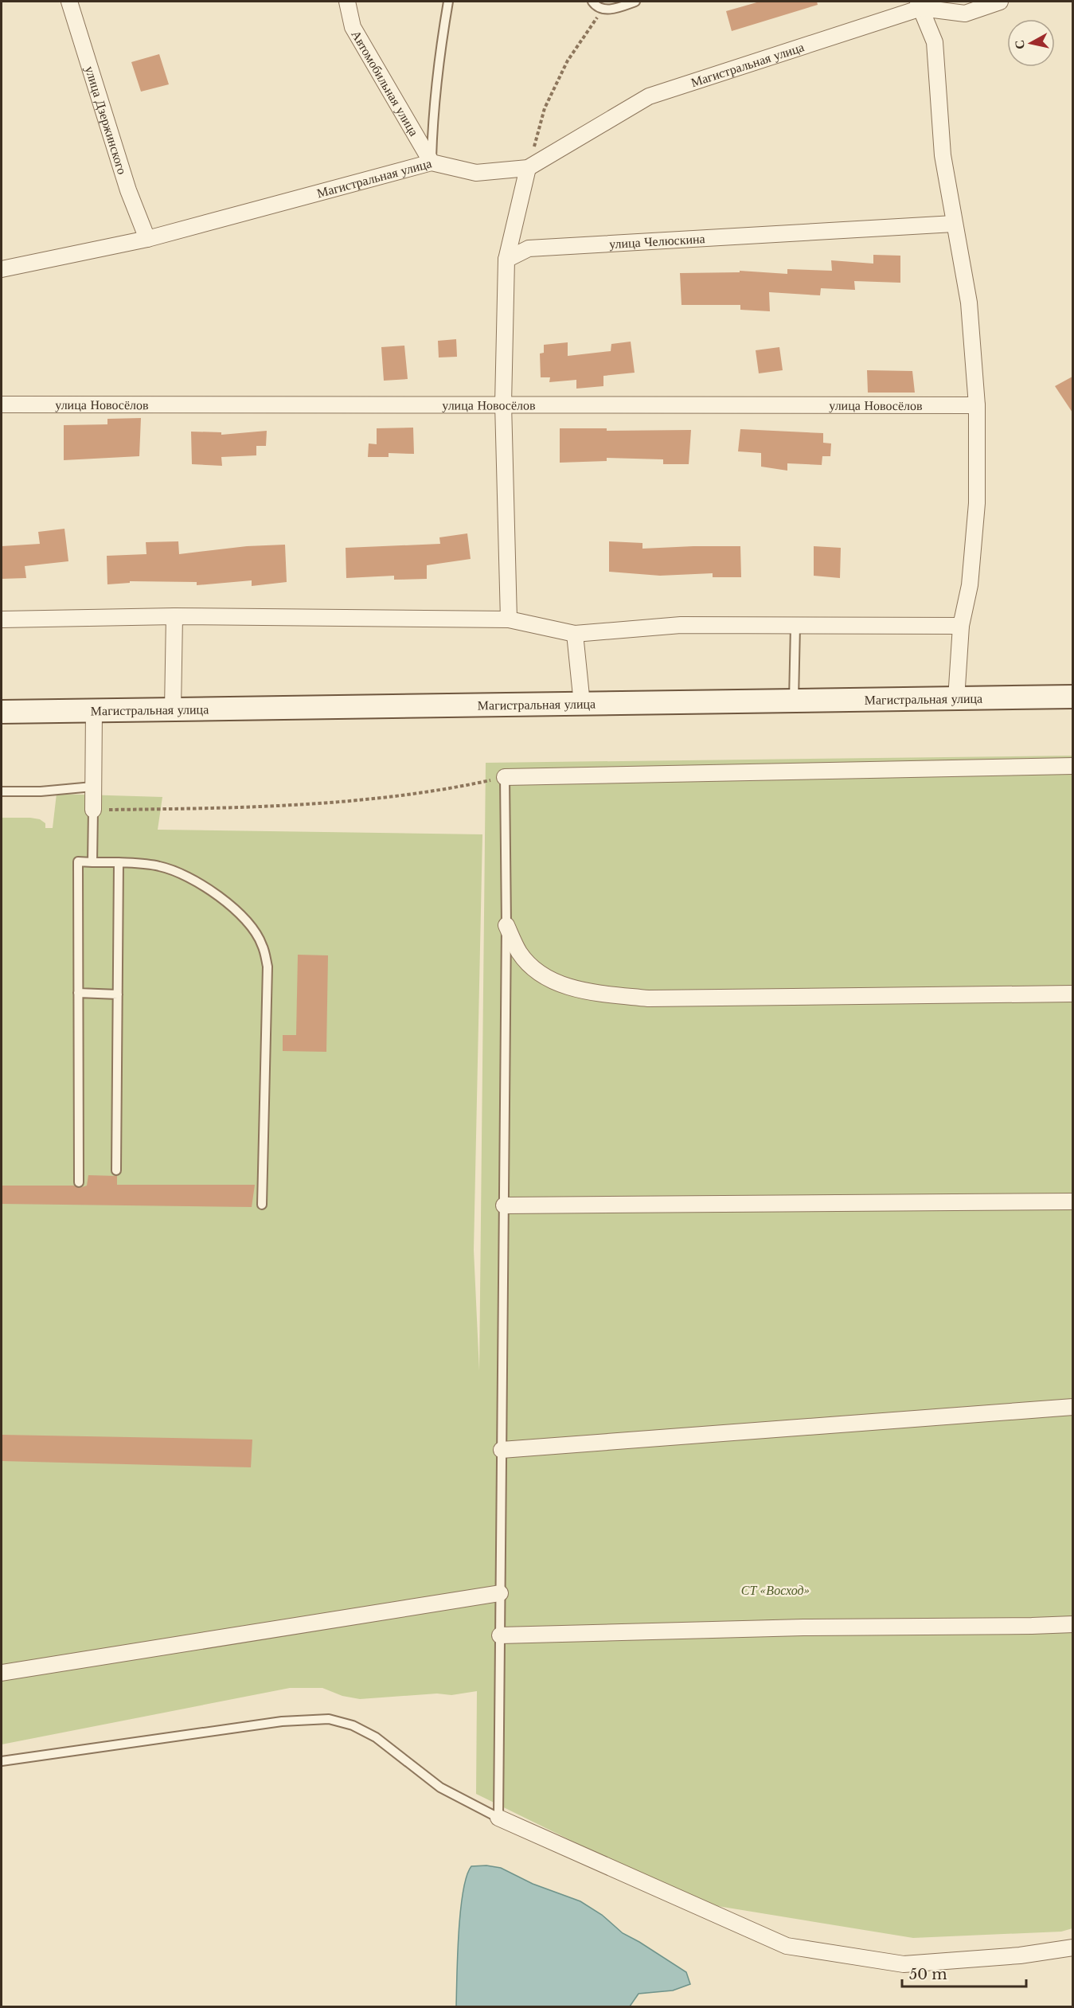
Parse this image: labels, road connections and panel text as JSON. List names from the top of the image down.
{
  "streets": {
    "main road": ["Магистральная улица"],
    "street": [
      "Автомобильная улица",
      "улица Дзержинского",
      "улица Челюскина",
      "улица Новосёлов"
    ]
  },
  "crossings": [
    ["Магистральная улица", "Автомобильная улица"],
    ["Магистральная улица", "улица Дзержинского"]
  ],
  "parks": ["СТ «Восход»"],
  "scale_bar": "50 m",
  "north": "left"
}
